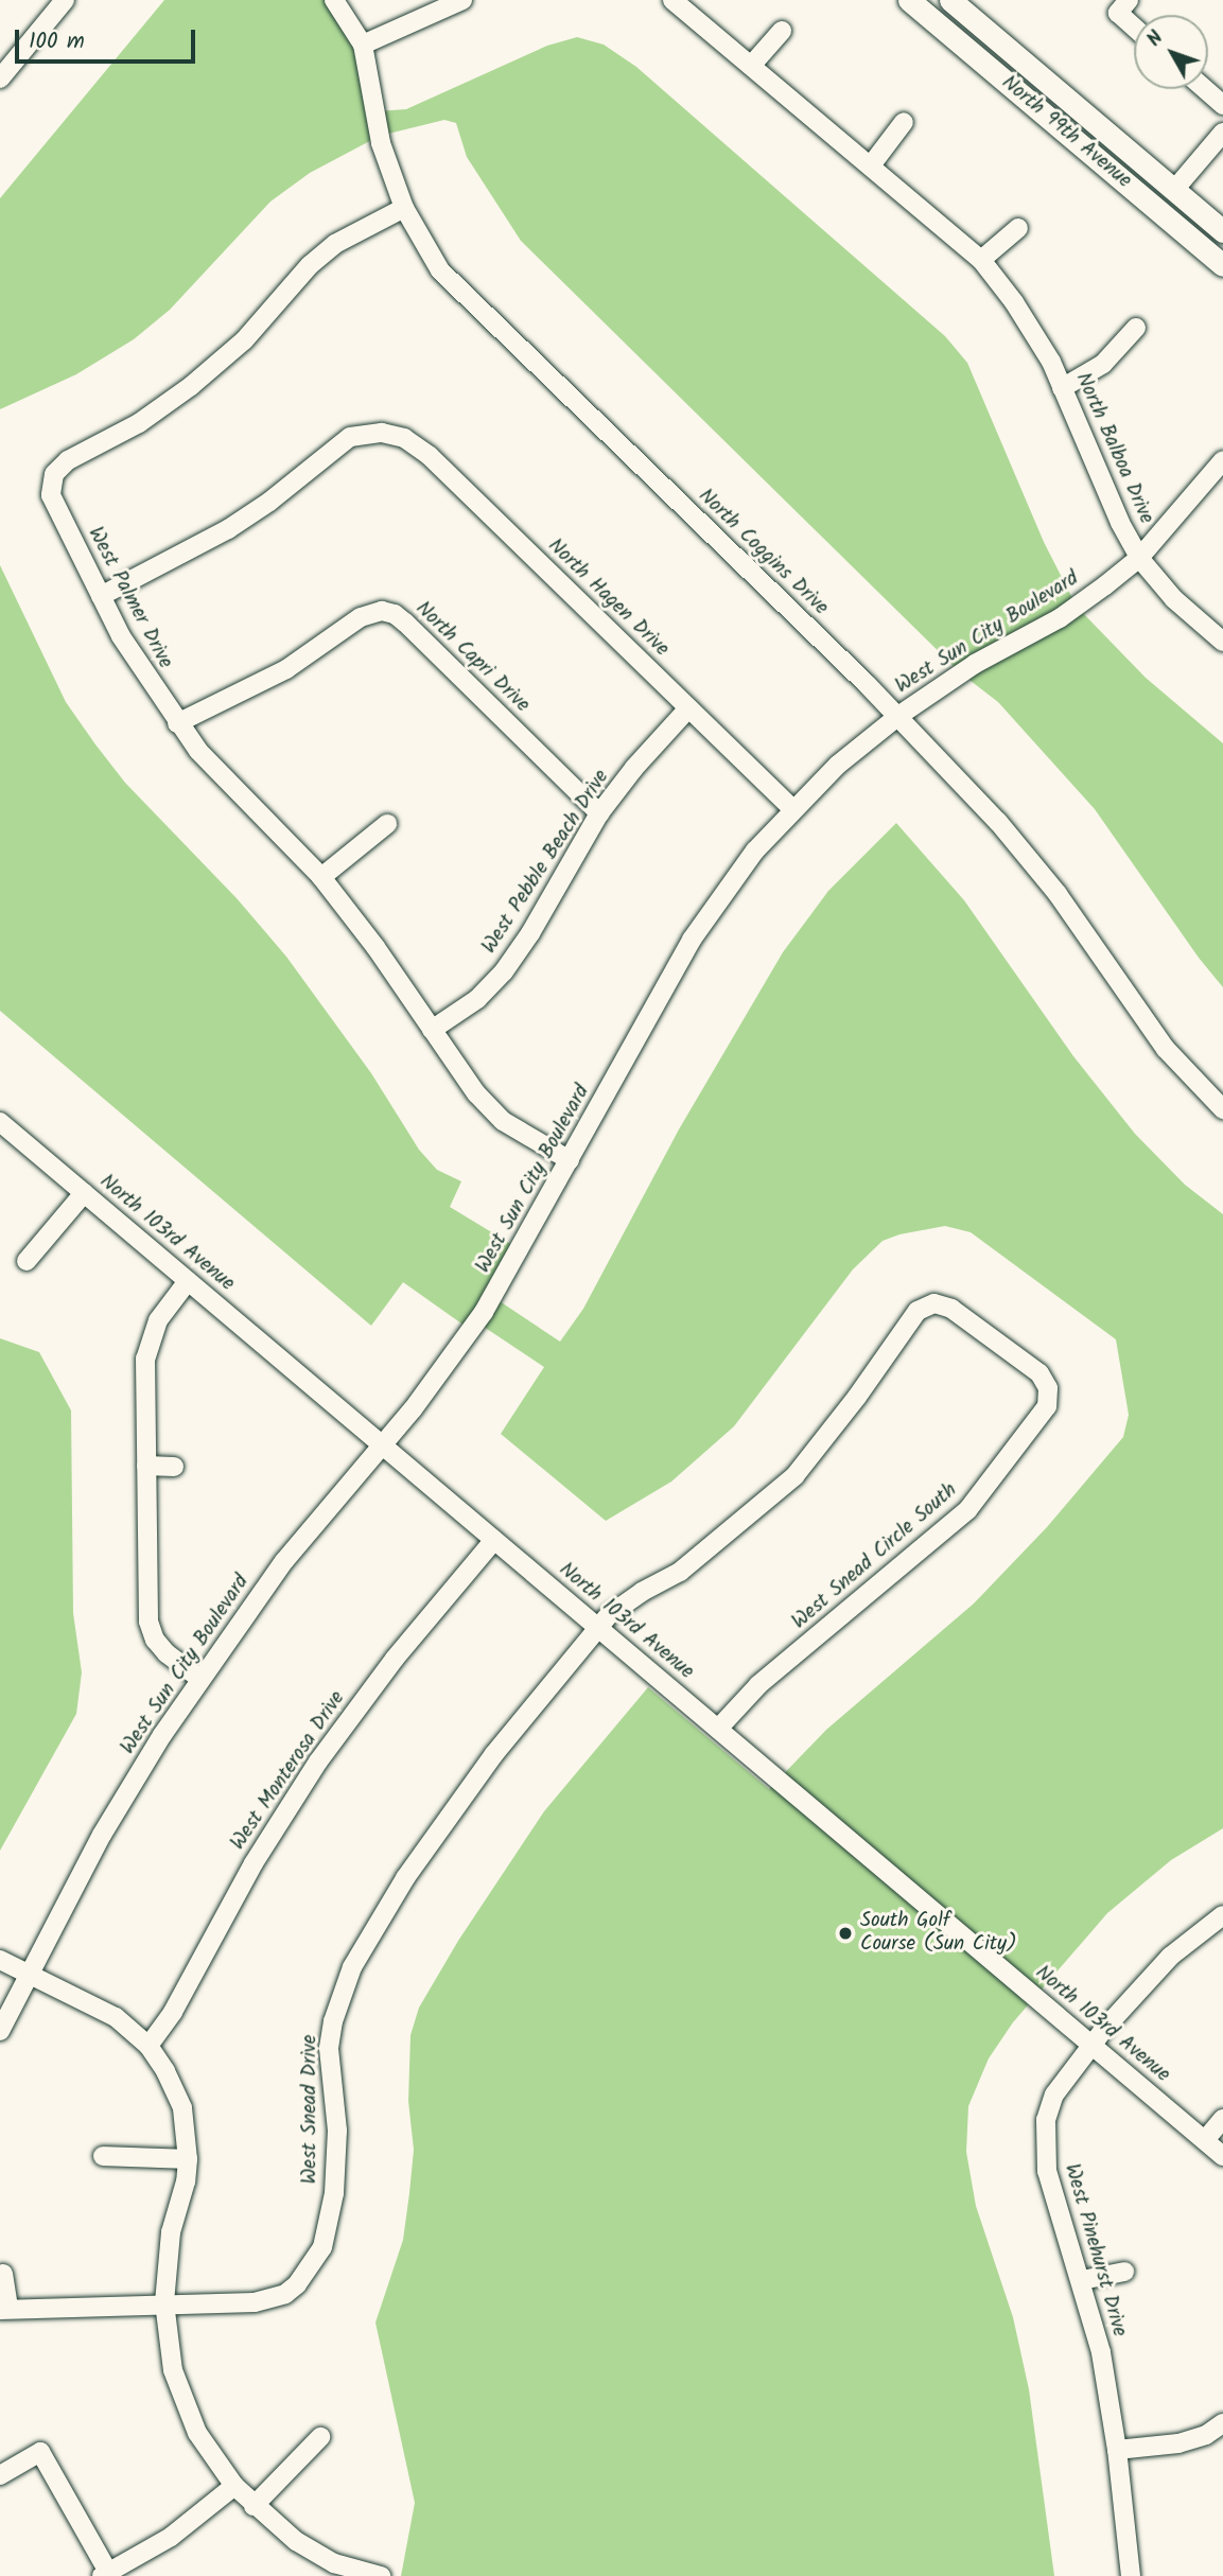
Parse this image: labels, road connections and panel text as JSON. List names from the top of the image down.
{
  "streets": {
    "main road": ["North 99th Avenue"],
    "street": [
      "North Balboa Drive",
      "North Coggins Drive",
      "West Palmer Drive",
      "North Hagen Drive",
      "West Sun City Boulevard",
      "North Capri Drive",
      "West Pebble Beach Drive",
      "North 103rd Avenue",
      "West Snead Circle South",
      "West Monterosa Drive",
      "West Snead Drive",
      "West Pinehurst Drive"
    ]
  },
  "crossings": [
    ["North Balboa Drive", "West Sun City Boulevard"],
    ["North Coggins Drive", "West Palmer Drive"],
    ["North Coggins Drive", "West Sun City Boulevard"],
    ["West Palmer Drive", "West Sun City Boulevard"],
    ["West Palmer Drive", "North Capri Drive"],
    ["West Palmer Drive", "West Pebble Beach Drive"],
    ["North Hagen Drive", "West Sun City Boulevard"],
    ["North Hagen Drive", "West Pebble Beach Drive"],
    ["West Sun City Boulevard", "North 103rd Avenue"],
    ["North Capri Drive", "West Pebble Beach Drive"],
    ["North 103rd Avenue", "West Snead Circle South"],
    ["North 103rd Avenue", "West Monterosa Drive"],
    ["North 103rd Avenue", "West Snead Drive"],
    ["North 103rd Avenue", "West Pinehurst Drive"],
    ["West Snead Circle South", "West Snead Drive"]
  ],
  "places": ["South Golf Course (Sun City)"],
  "scale_bar": "100 m",
  "north": "top left"
}
